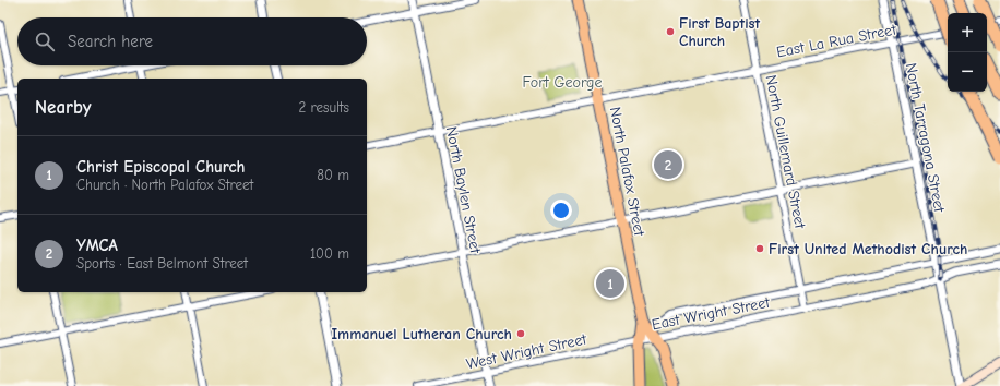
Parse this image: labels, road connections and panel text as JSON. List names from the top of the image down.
{
  "streets": {
    "main road": ["North Palafox Street"],
    "street": [
      "East La Rua Street",
      "North Tarragona Street",
      "North Guillemard Street",
      "North Baylen Street",
      "East Wright Street",
      "West Wright Street"
    ]
  },
  "crossings": [
    ["East La Rua Street", "North Tarragona Street"],
    ["East La Rua Street", "North Guillemard Street"],
    ["East La Rua Street", "North Palafox Street"],
    ["East La Rua Street", "North Baylen Street"],
    ["North Tarragona Street", "East Wright Street"],
    ["North Guillemard Street", "East Wright Street"],
    ["North Palafox Street", "East Wright Street"],
    ["North Palafox Street", "West Wright Street"],
    ["North Baylen Street", "West Wright Street"],
    ["East Wright Street", "West Wright Street"]
  ],
  "parks": ["Fort George"],
  "places": ["First Baptist Church", "First United Methodist Church", "Immanuel Lutheran Church"],
  "page": {
    "map_buttons": ["+", "−"],
    "search": "Search here",
    "heading": ["Nearby", "2 results"],
    "list": [
      {
        "mark": "1",
        "name": "Christ Episcopal Church",
        "note": "Church · North Palafox Street",
        "value": "80 m"
      },
      {
        "mark": "2",
        "name": "YMCA",
        "note": "Sports · East Belmont Street",
        "value": "100 m"
      }
    ],
    "pins": ["2", "1"]
  }
}
